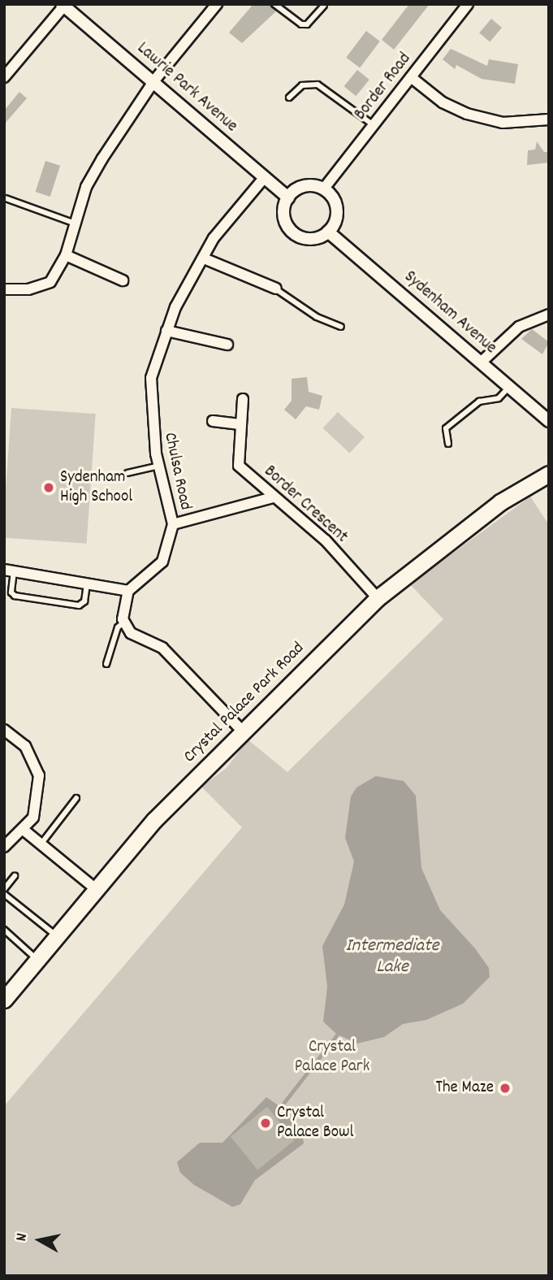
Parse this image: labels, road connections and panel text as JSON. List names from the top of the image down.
{
  "streets": {
    "main road": ["Crystal Palace Park Road"],
    "street": [
      "Border Road",
      "Lawrie Park Avenue",
      "Sydenham Avenue",
      "Chulsa Road",
      "Border Crescent"
    ]
  },
  "crossings": [
    ["Border Road", "Lawrie Park Avenue"],
    ["Border Road", "Sydenham Avenue"],
    ["Lawrie Park Avenue", "Sydenham Avenue"],
    ["Lawrie Park Avenue", "Chulsa Road"],
    ["Border Crescent", "Crystal Palace Park Road"]
  ],
  "water": ["Intermediate Lake"],
  "parks": ["Crystal Palace Park"],
  "places": ["Sydenham High School", "The Maze", "Crystal Palace Bowl"],
  "north": "left"
}
